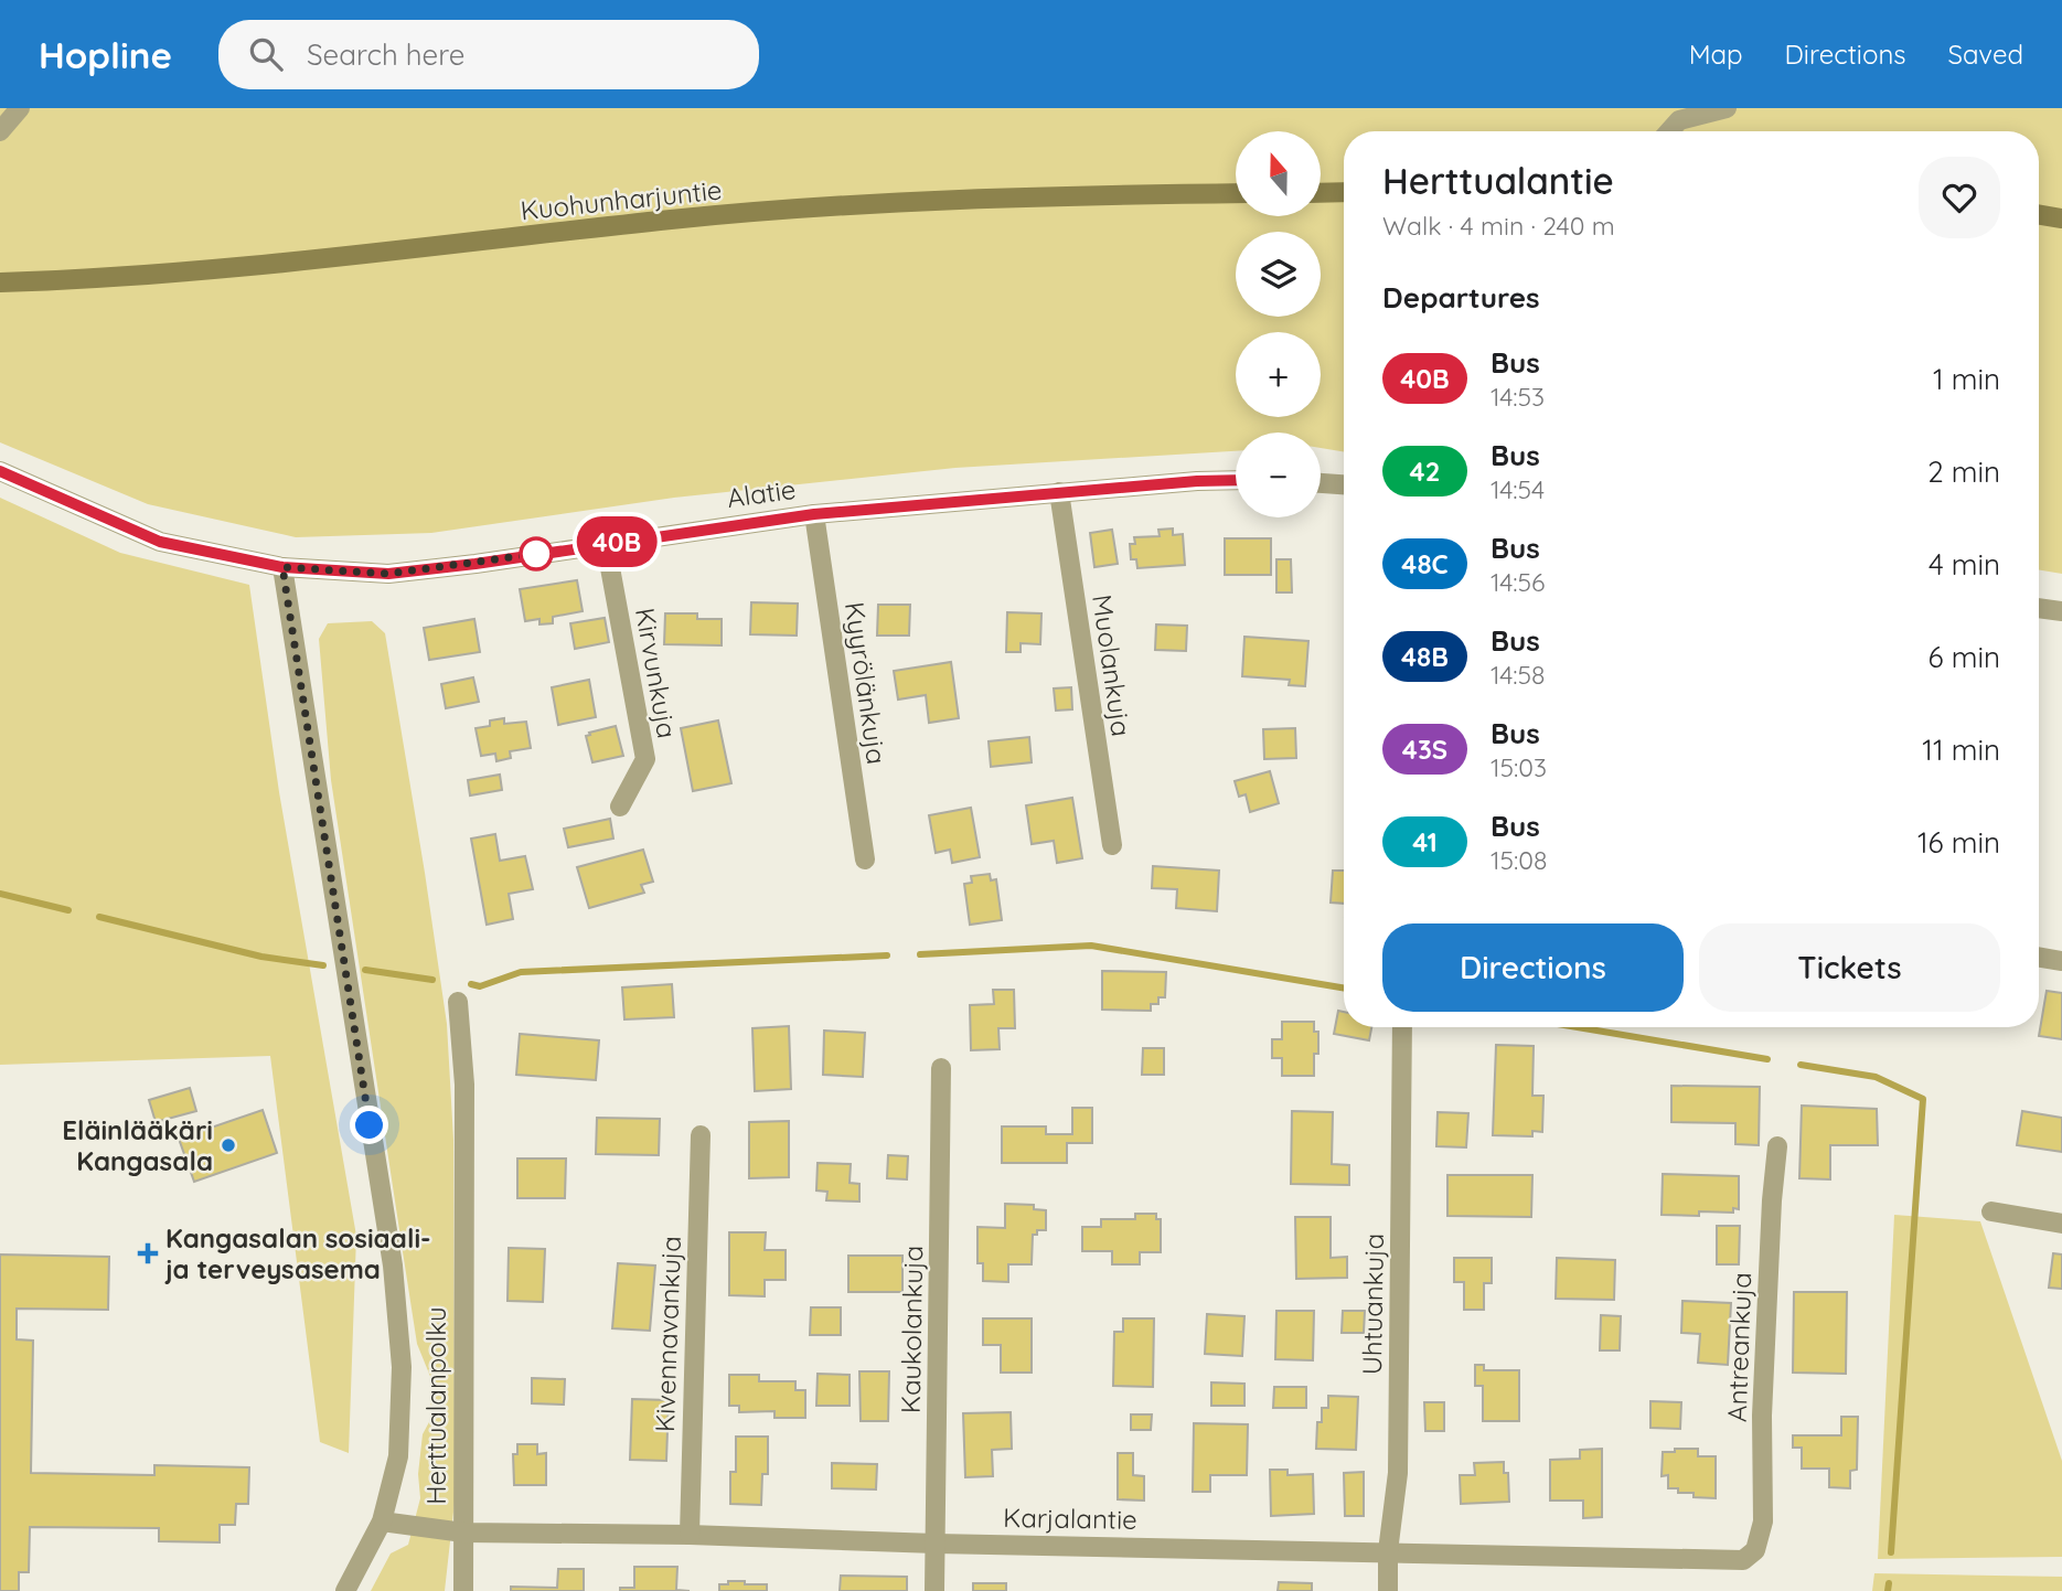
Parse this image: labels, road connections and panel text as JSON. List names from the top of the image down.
{
  "streets": {
    "main road": ["Kuohunharjuntie"],
    "street": [
      "Alatie",
      "Muolankuja",
      "Kirvunkuja",
      "Kyyrölänkuja",
      "Uhtuankuja",
      "Kaukolankuja",
      "Kivennavankuja",
      "Antreankuja",
      "Herttualanpolku",
      "Karjalantie"
    ]
  },
  "crossings": [
    ["Alatie", "Muolankuja"],
    ["Alatie", "Kirvunkuja"],
    ["Alatie", "Kyyrölänkuja"],
    ["Uhtuankuja", "Karjalantie"],
    ["Kaukolankuja", "Karjalantie"],
    ["Kivennavankuja", "Karjalantie"],
    ["Antreankuja", "Karjalantie"],
    ["Herttualanpolku", "Karjalantie"]
  ],
  "places": {
    "other": ["Eläinlääkäri Kangasala"],
    "health": ["Kangasalan sosiaali- ja terveysasema"]
  },
  "lines": ["bus line 40B"],
  "north": "top",
  "page": {
    "header": "Hopline",
    "search": "Search here",
    "nav": ["Map", "Directions", "Saved"],
    "on_map": "40B",
    "map_buttons": ["+", "−"],
    "heading": [
      ["Herttualantie", "Walk · 4 min · 240 m"],
      "Departures"
    ],
    "list": [
      {
        "mark": "40B",
        "name": "Bus",
        "note": "14:53",
        "value": "1 min"
      },
      {
        "mark": "42",
        "name": "Bus",
        "note": "14:54",
        "value": "2 min"
      },
      {
        "mark": "48C",
        "name": "Bus",
        "note": "14:56",
        "value": "4 min"
      },
      {
        "mark": "48B",
        "name": "Bus",
        "note": "14:58",
        "value": "6 min"
      },
      {
        "mark": "43S",
        "name": "Bus",
        "note": "15:03",
        "value": "11 min"
      },
      {
        "mark": "41",
        "name": "Bus",
        "note": "15:08",
        "value": "16 min"
      }
    ],
    "buttons": ["Directions", "Tickets"]
  }
}
